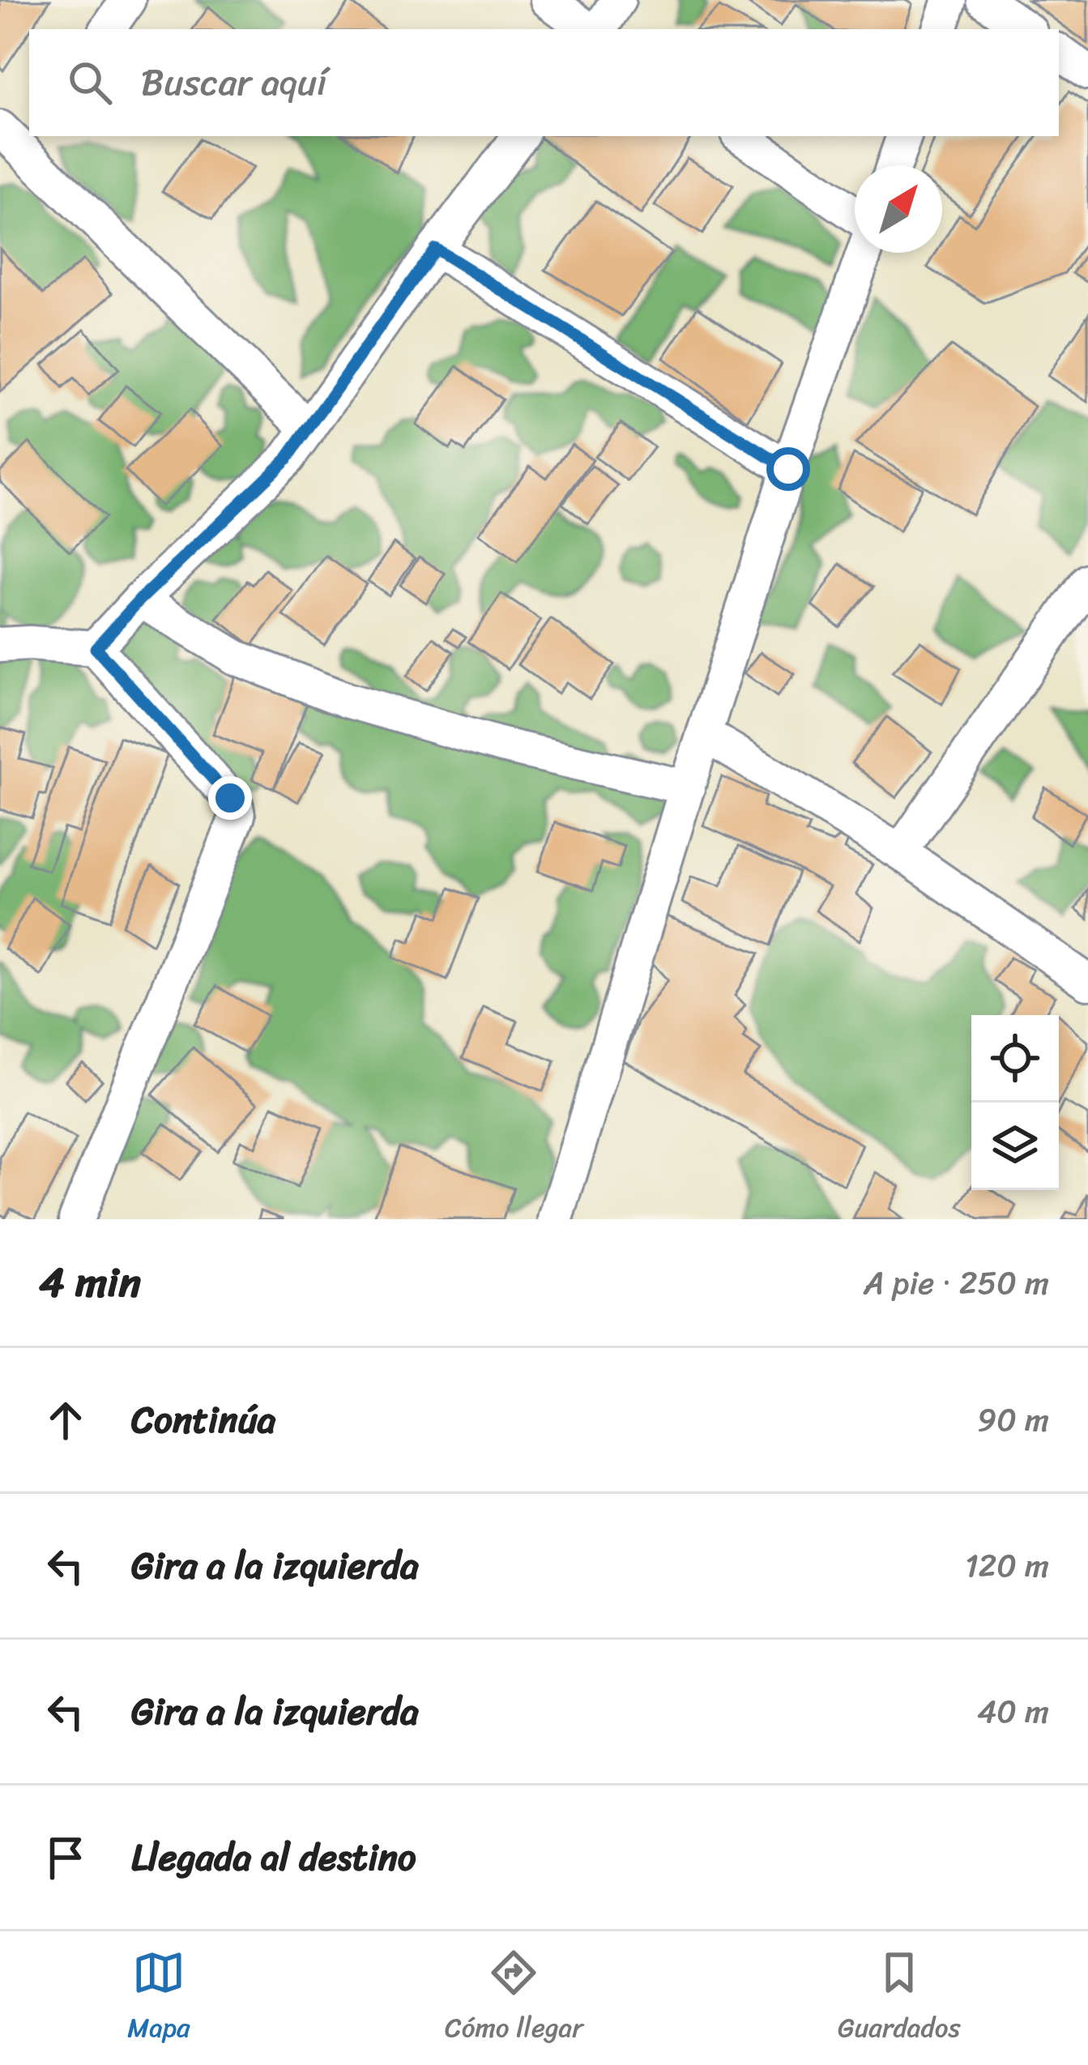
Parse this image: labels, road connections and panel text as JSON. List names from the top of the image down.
{
  "north": "top right",
  "page": {
    "search": "Buscar aquí",
    "heading": ["4 min", "A pie · 250 m"],
    "list": [
      ["Continúa", "90 m"],
      ["Gira a la izquierda", "120 m"],
      ["Gira a la izquierda", "40 m"],
      "Llegada al destino"
    ],
    "nav": ["Mapa", "Cómo llegar", "Guardados"]
  }
}
